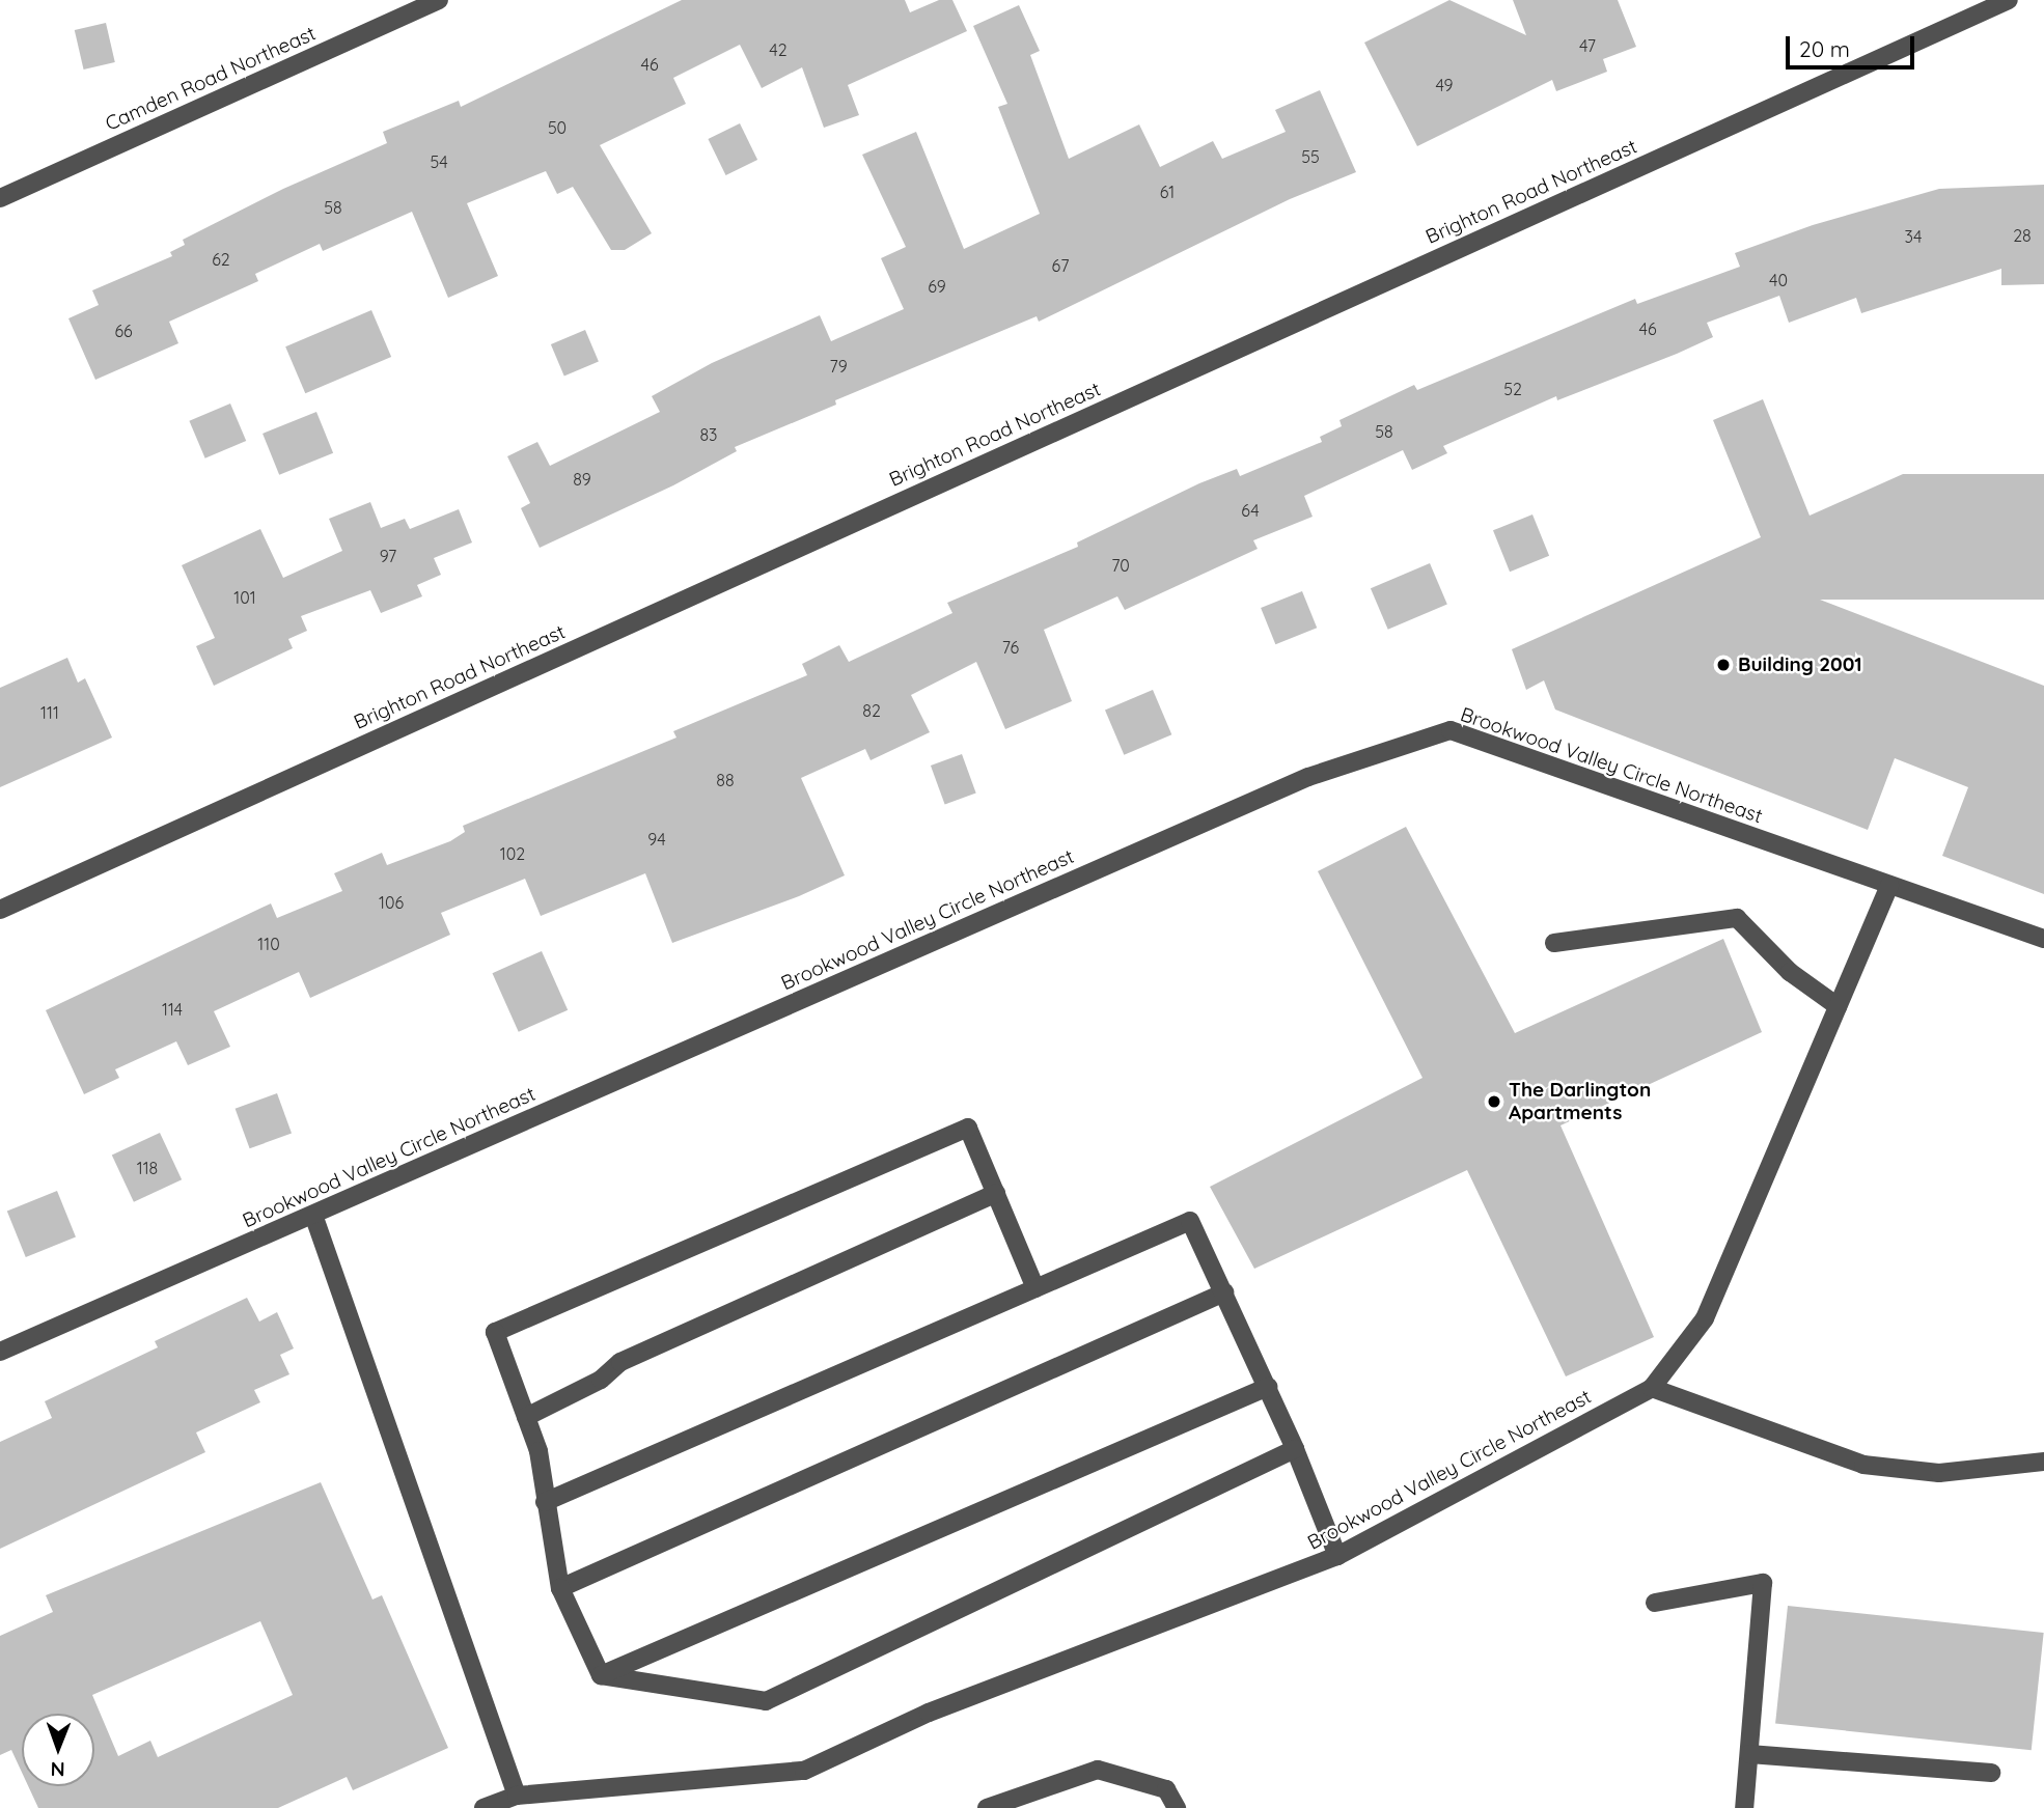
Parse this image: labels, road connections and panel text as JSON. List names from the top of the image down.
{
  "streets": {
    "street": ["Camden Road Northeast", "Brighton Road Northeast", "Brookwood Valley Circle Northeast"]
  },
  "places": ["Building 2001", "The Darlington Apartments"],
  "house_numbers": [
    "47",
    "42",
    "46",
    "49",
    "50",
    "55",
    "54",
    "61",
    "58",
    "28",
    "34",
    "62",
    "67",
    "40",
    "69",
    "46",
    "66",
    "79",
    "52",
    "58",
    "83",
    "89",
    "64",
    "97",
    "70",
    "101",
    "76",
    "82",
    "111",
    "88",
    "94",
    "102",
    "106",
    "110",
    "114",
    "118"
  ],
  "scale_bar": "20 m",
  "north": "bottom"
}
